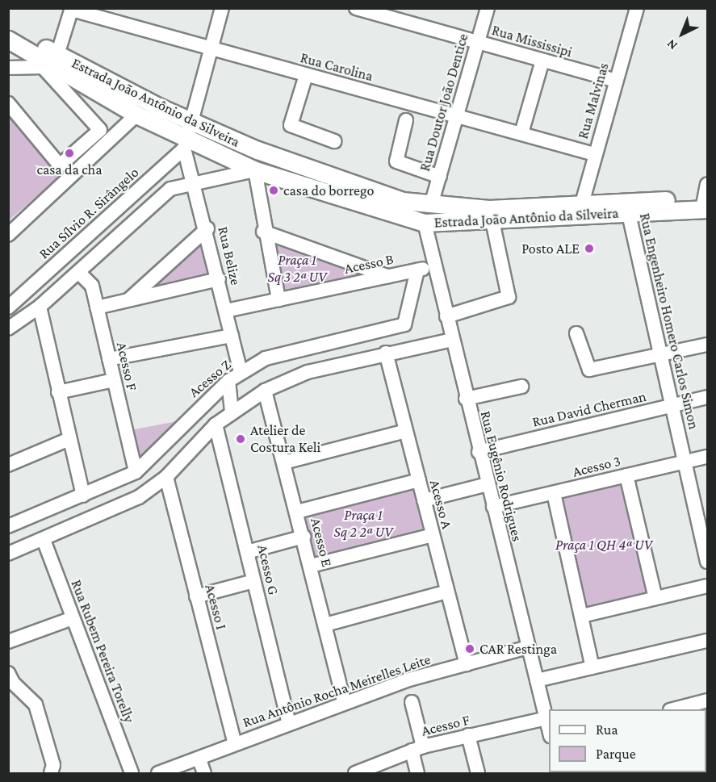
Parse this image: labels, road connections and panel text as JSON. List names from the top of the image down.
{
  "streets": {
    "main road": ["Estrada João Antônio da Silveira"],
    "street": [
      "Rua Mississipi",
      "Rua Carolina",
      "Rua Malvinas",
      "Rua Doutor João Dentice",
      "Rua Sílvio R. Sirângelo",
      "Rua Belize",
      "Acesso B",
      "Rua Engenheiro Homero Carlos Simon",
      "Acesso F",
      "Acesso Z",
      "Rua David Cherman",
      "Acesso 3",
      "Rua Eugênio Rodrigues",
      "Acesso A",
      "Acesso E",
      "Acesso G",
      "Acesso I",
      "Rua Rubem Pereira Torelly",
      "Rua Antônio Rocha Meirelles Leite"
    ]
  },
  "crossings": [
    ["Rua Mississipi", "Rua Malvinas"],
    ["Rua Mississipi", "Rua Doutor João Dentice"],
    ["Rua Carolina", "Rua Malvinas"],
    ["Rua Carolina", "Rua Doutor João Dentice"],
    ["Rua Malvinas", "Estrada João Antônio da Silveira"],
    ["Estrada João Antônio da Silveira", "Rua Doutor João Dentice"],
    ["Estrada João Antônio da Silveira", "Rua Sílvio R. Sirângelo"],
    ["Estrada João Antônio da Silveira", "Rua Belize"],
    ["Estrada João Antônio da Silveira", "Rua Engenheiro Homero Carlos Simon"],
    ["Estrada João Antônio da Silveira", "Rua Eugênio Rodrigues"],
    ["Rua Sílvio R. Sirângelo", "Rua Belize"],
    ["Rua Belize", "Acesso B"],
    ["Rua Belize", "Acesso Z"],
    ["Acesso B", "Acesso Z"],
    ["Acesso B", "Rua Eugênio Rodrigues"],
    ["Rua Engenheiro Homero Carlos Simon", "Rua David Cherman"],
    ["Rua Engenheiro Homero Carlos Simon", "Acesso 3"],
    ["Acesso F", "Acesso Z"],
    ["Acesso F", "Rua Eugênio Rodrigues"],
    ["Rua David Cherman", "Rua Eugênio Rodrigues"],
    ["Acesso 3", "Rua Eugênio Rodrigues"],
    ["Rua Eugênio Rodrigues", "Rua Antônio Rocha Meirelles Leite"],
    ["Acesso A", "Rua Antônio Rocha Meirelles Leite"],
    ["Acesso E", "Rua Antônio Rocha Meirelles Leite"],
    ["Acesso G", "Rua Antônio Rocha Meirelles Leite"],
    ["Acesso I", "Rua Antônio Rocha Meirelles Leite"]
  ],
  "parks": ["Praça 1 Sq 3 2ª UV", "Praça 1 Sq 2 2ª UV", "Praça 1 QH 4ª UV"],
  "places": [
    "casa da cha",
    "casa do borrego",
    "Posto ALE",
    "Atelier de Costura Keli",
    "CAR Restinga"
  ],
  "legend": ["Rua", "Parque"],
  "north": "bottom left"
}
